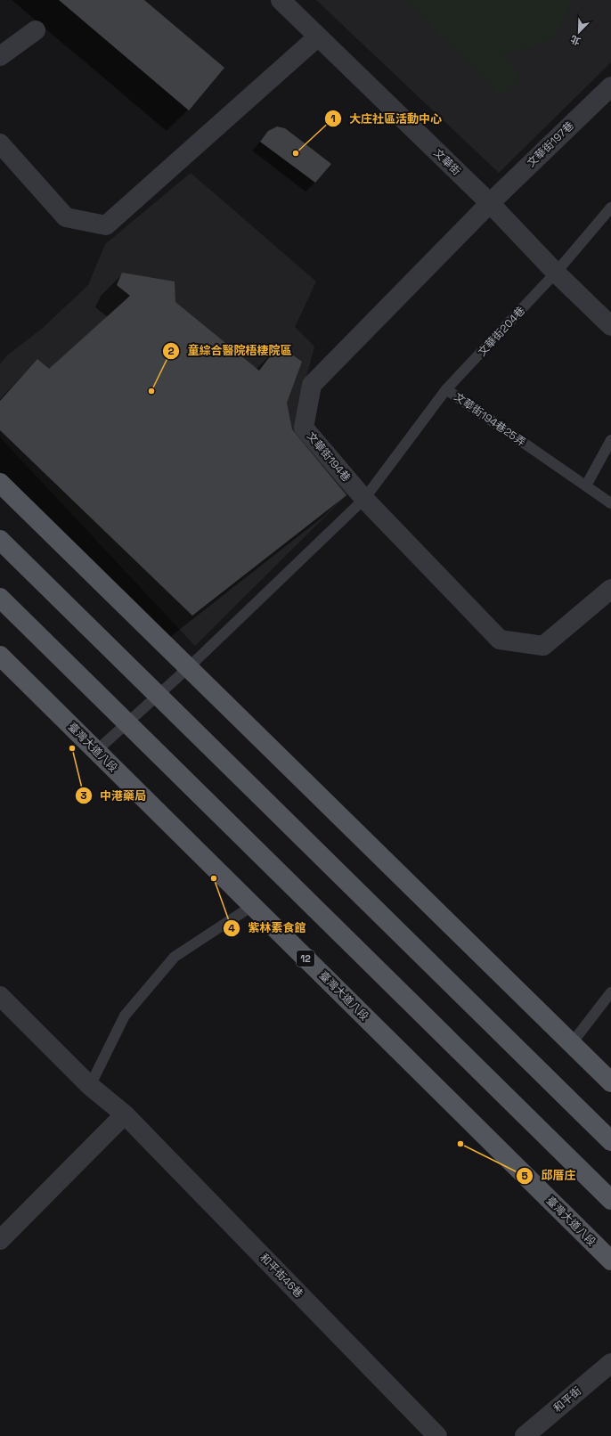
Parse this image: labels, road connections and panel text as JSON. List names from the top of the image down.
{
  "streets": {
    "main road": ["臺灣大道八段", "12"],
    "street": [
      "文華街197巷",
      "文華街",
      "文華街194巷",
      "和平街46巷",
      "和平街"
    ],
    "lane": ["文華街204巷", "文華街194巷25弄"]
  },
  "crossings": [
    ["文華街197巷", "文華街"],
    ["文華街197巷", "文華街194巷"],
    ["文華街", "文華街204巷"],
    ["文華街", "文華街194巷"],
    ["文華街204巷", "文華街194巷25弄"],
    ["文華街194巷25弄", "文華街194巷"],
    ["文華街194巷25弄", "臺灣大道八段"]
  ],
  "places": [
    "大庄社區活動中心",
    "童綜合醫院梧棲院區",
    "中港藥局",
    "紫林素食館",
    "邱厝庄"
  ],
  "north": "bottom left"
}
